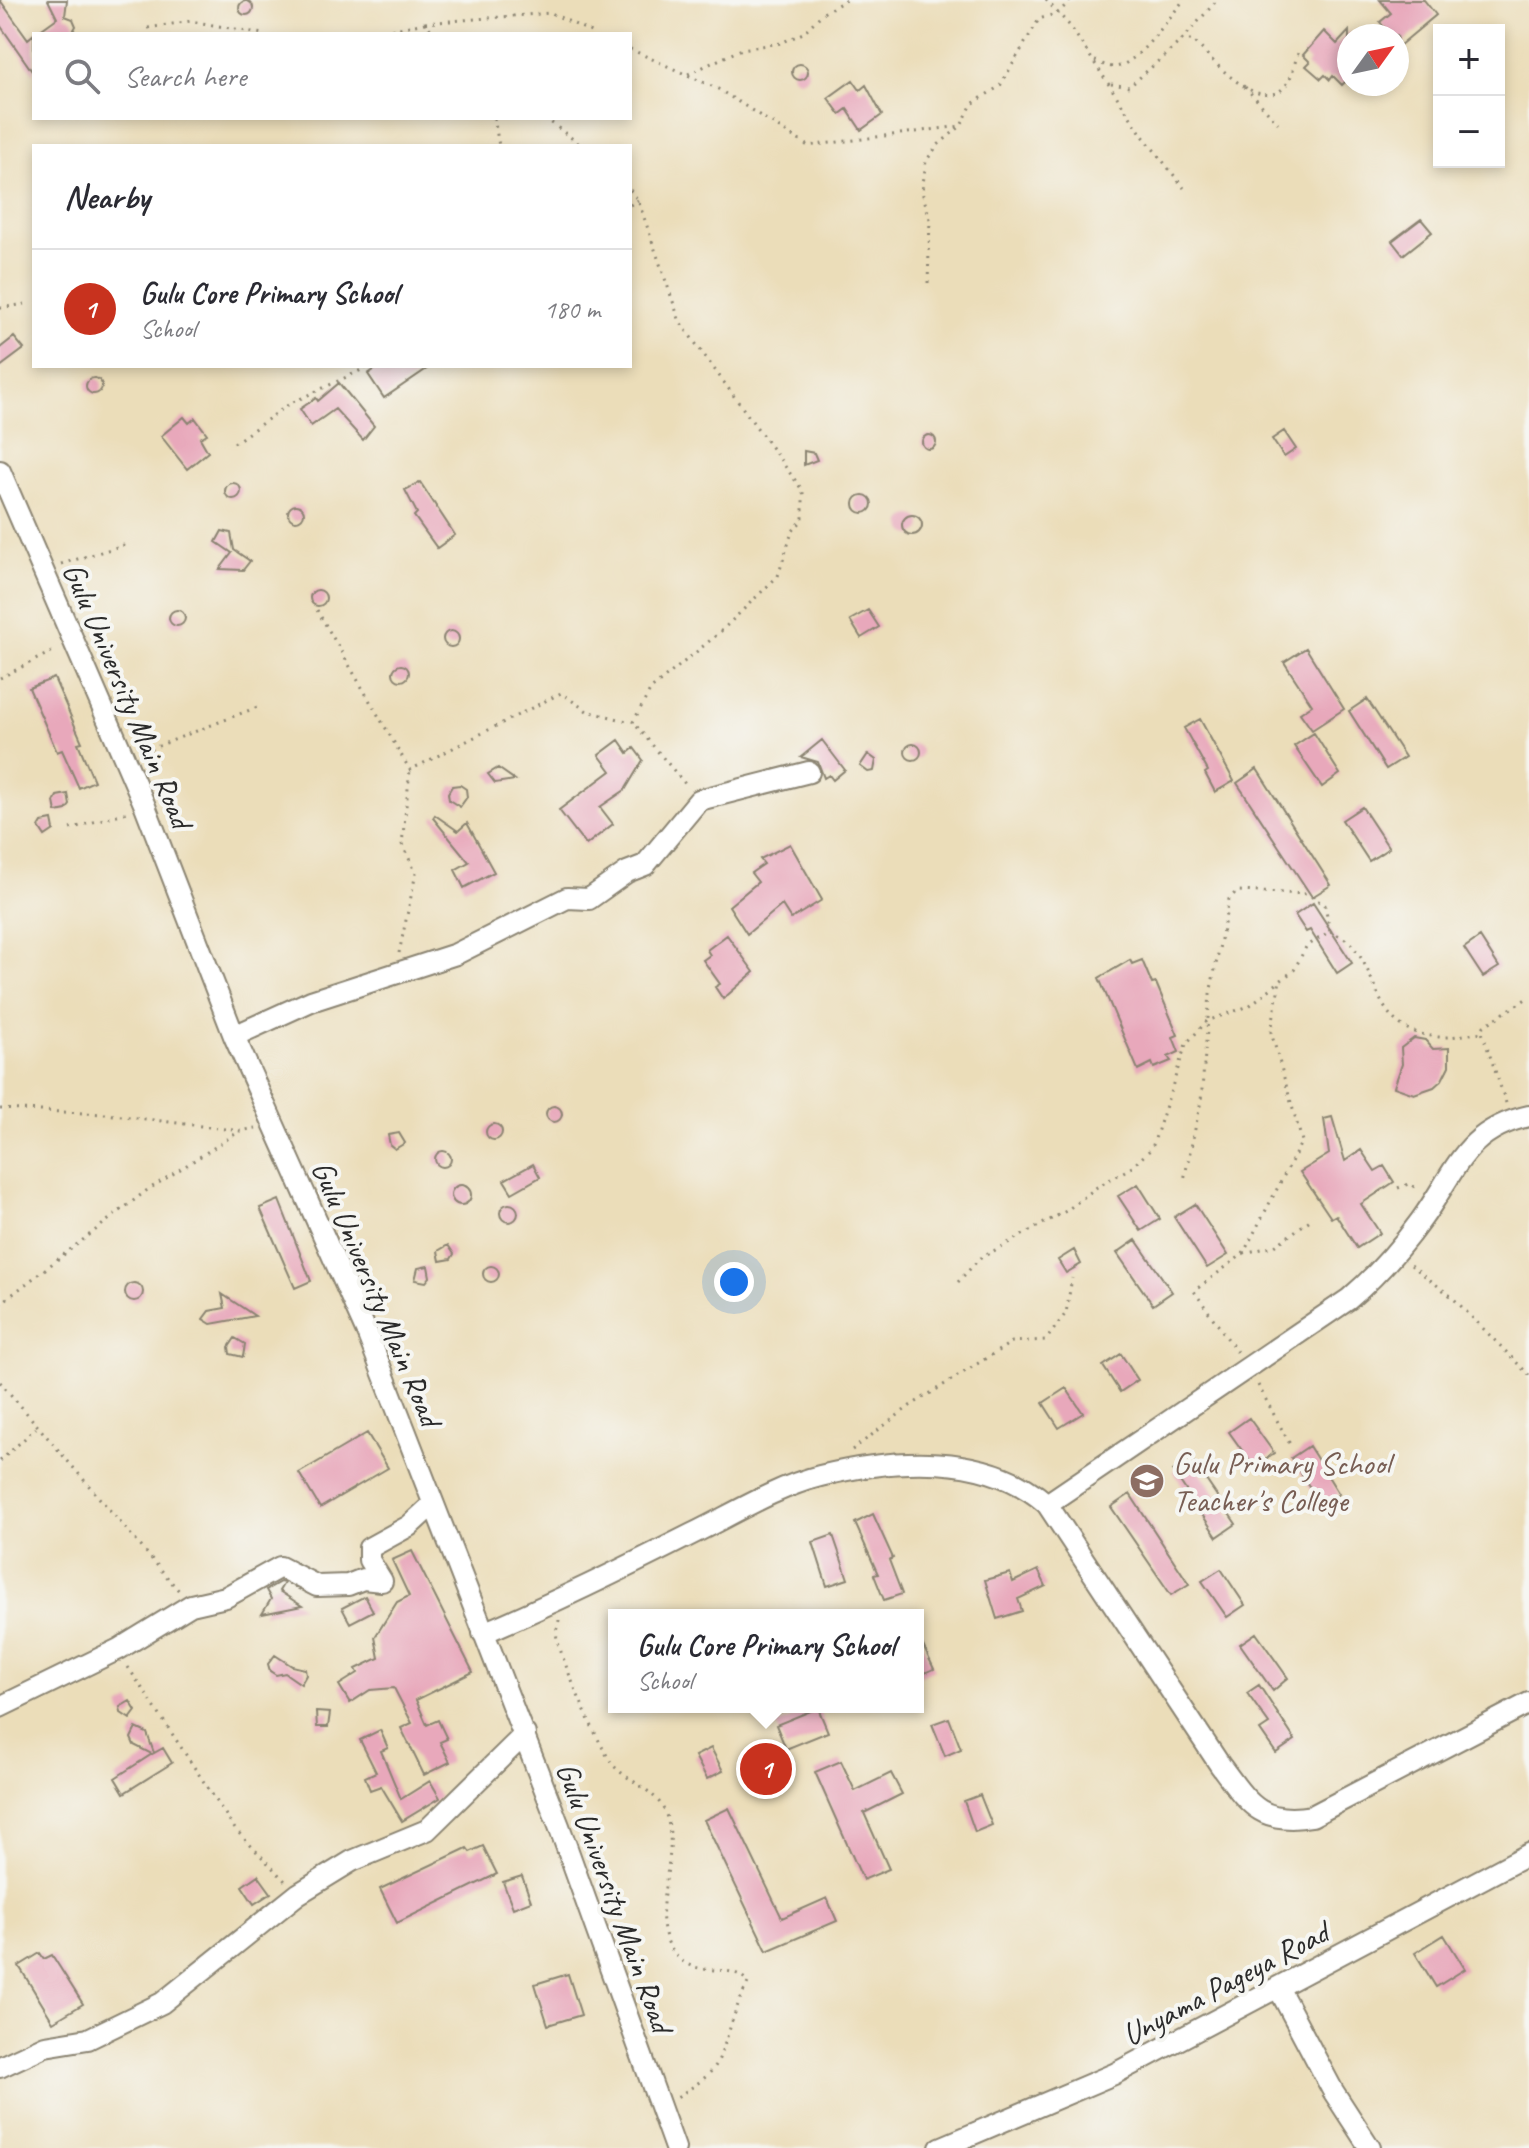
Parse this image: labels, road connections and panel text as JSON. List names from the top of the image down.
{
  "streets": {
    "street": ["Gulu University Main Road", "Unyama Pageya Road"]
  },
  "places": {
    "school or university": ["Gulu Primary School Teacher's College"]
  },
  "north": "top right",
  "page": {
    "map_buttons": ["+", "−"],
    "search": "Search here",
    "heading": "Nearby",
    "list": [
      {
        "mark": "1",
        "name": "Gulu Core Primary School",
        "note": "School",
        "value": "180 m"
      }
    ],
    "popup": ["Gulu Core Primary School", "School"],
    "pins": "1"
  }
}
